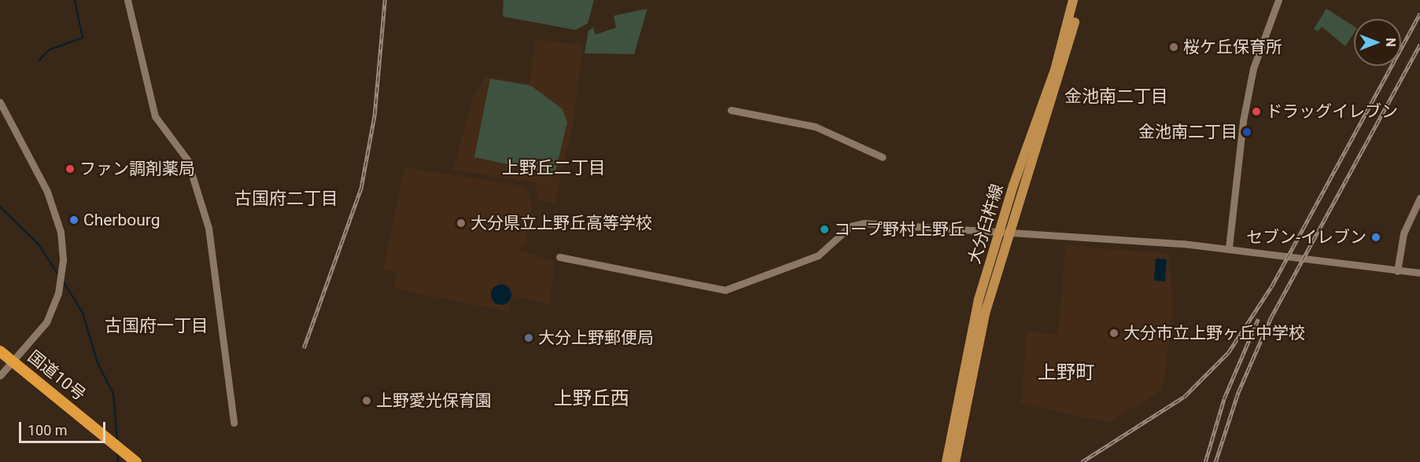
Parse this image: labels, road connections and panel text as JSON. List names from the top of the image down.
{
  "streets": {
    "highway": ["国道10号"],
    "main road": ["大分臼杵線"]
  },
  "districts": [
    "金池南二丁目",
    "上野丘二丁目",
    "古国府二丁目",
    "古国府一丁目",
    "上野町",
    "上野丘西"
  ],
  "places": [
    "桜ケ丘保育所",
    "ドラッグイレブン",
    "金池南二丁目",
    "ファン調剤薬局",
    "Cherbourg",
    "大分県立上野丘高等学校",
    "コープ野村上野丘",
    "セブン-イレブン",
    "大分市立上野ヶ丘中学校",
    "大分上野郵便局",
    "上野愛光保育園"
  ],
  "scale_bar": "100 m",
  "north": "right"
}
